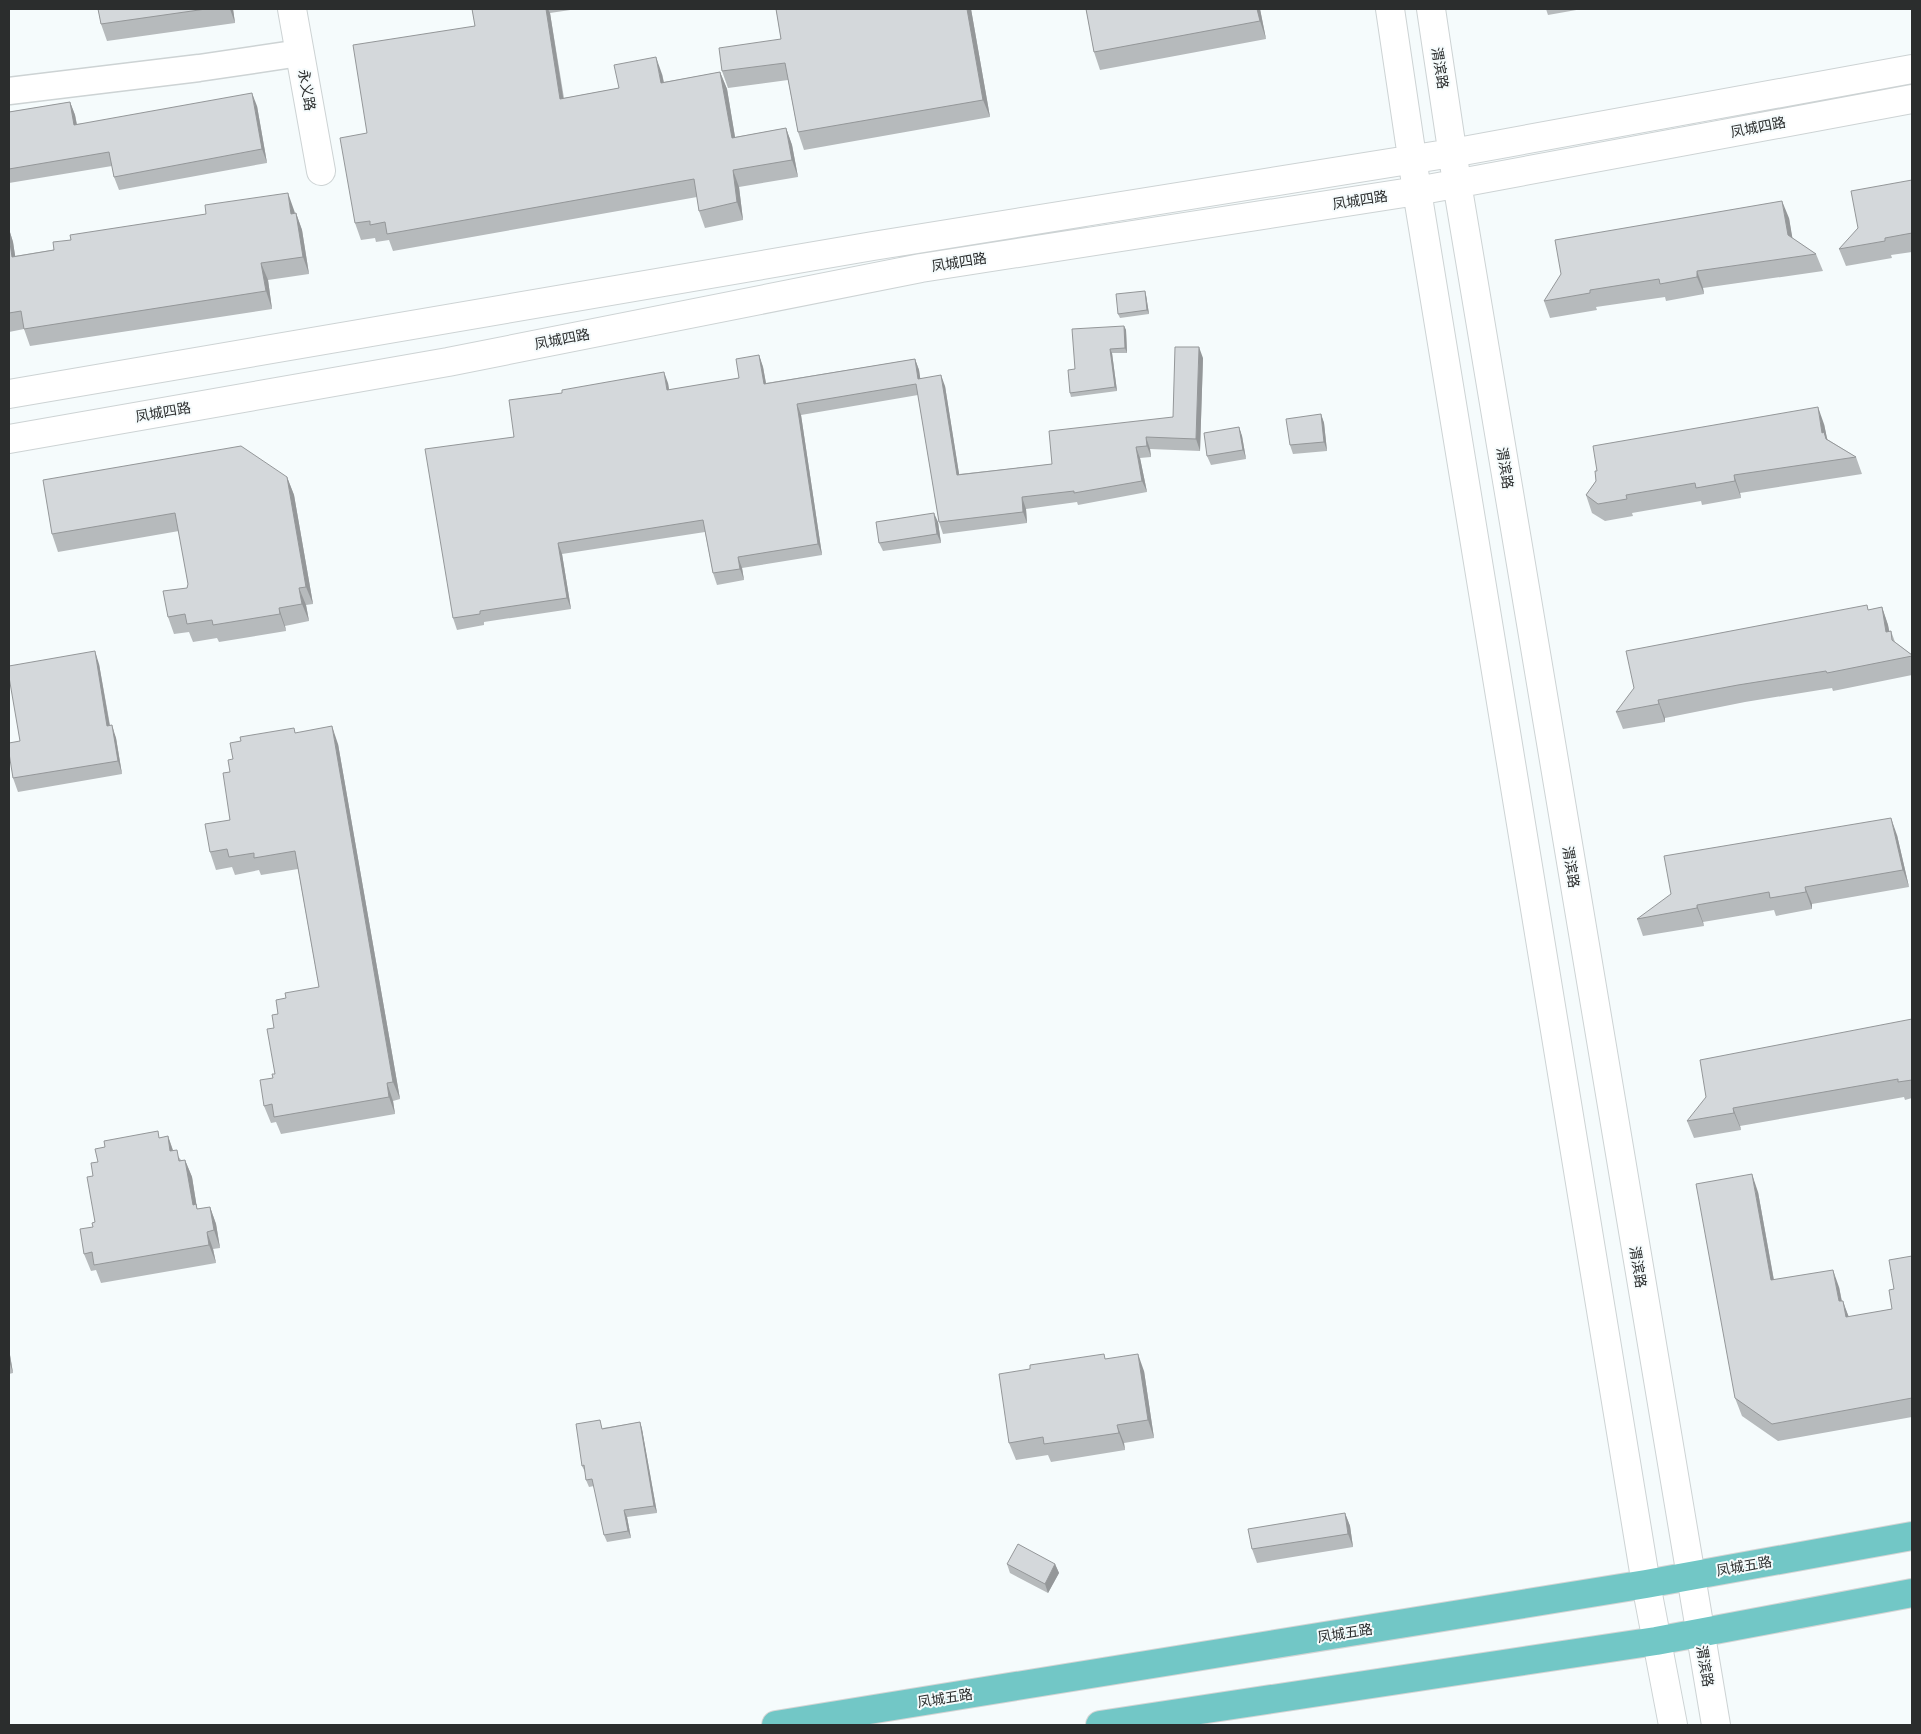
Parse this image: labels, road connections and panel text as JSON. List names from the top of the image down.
{
  "streets": {
    "main road": ["凤城五路"],
    "street": ["渭滨路", "永义路", "凤城四路"]
  },
  "crossings": [
    ["渭滨路", "凤城四路"],
    ["渭滨路", "凤城五路"]
  ]
}
